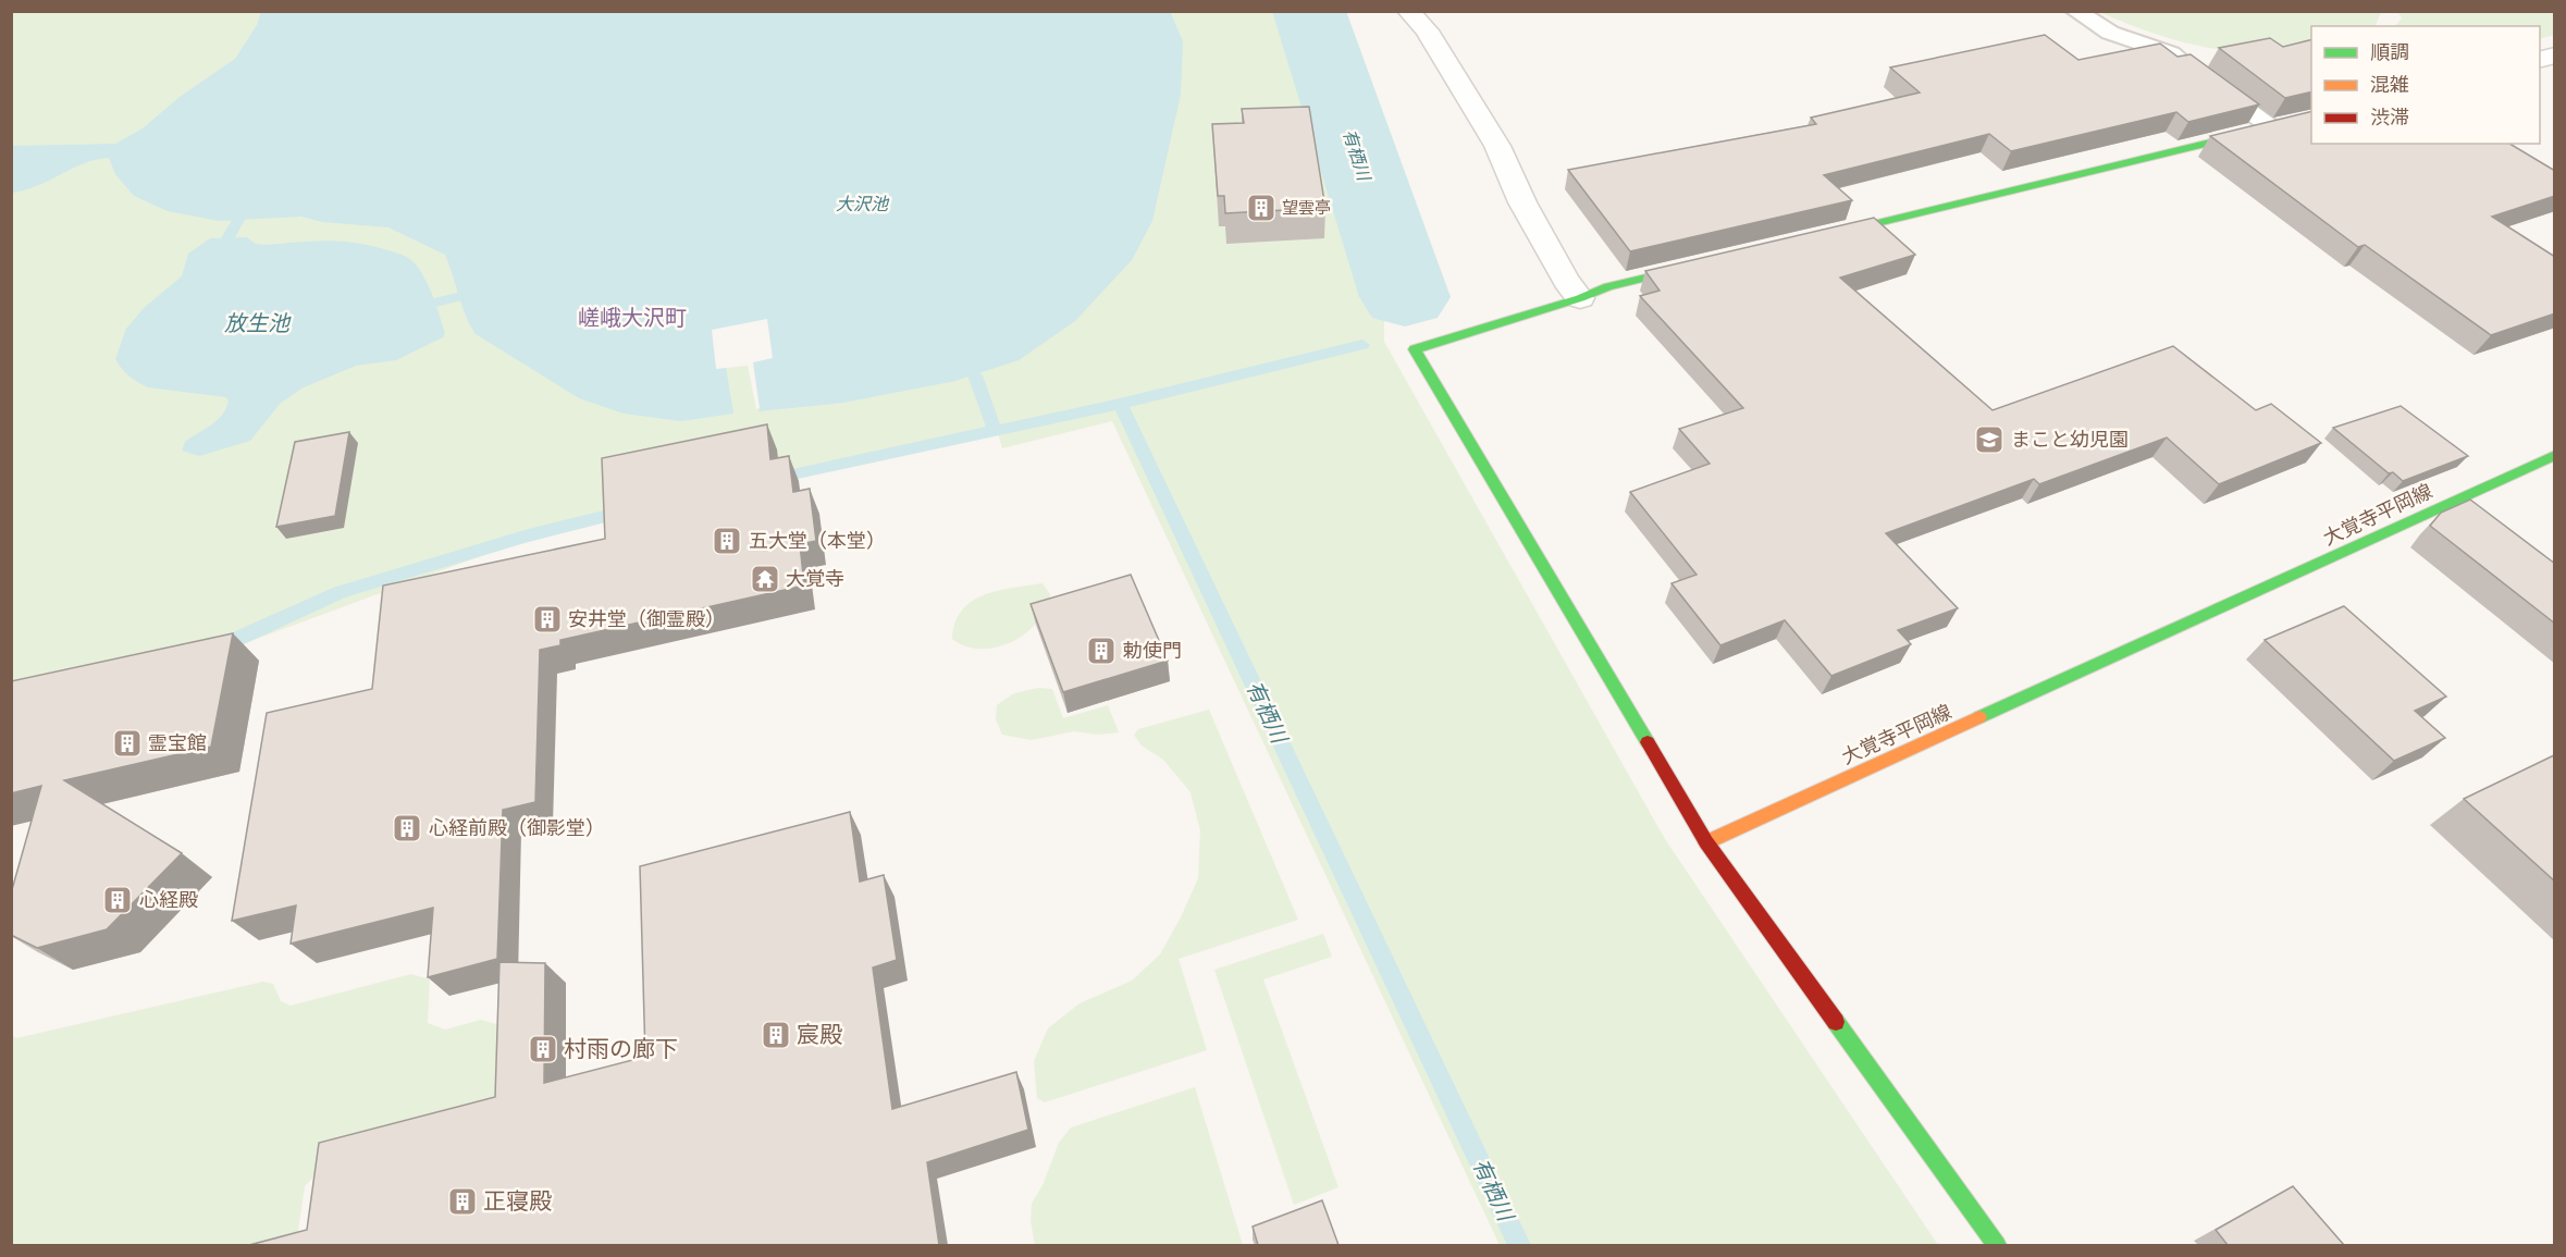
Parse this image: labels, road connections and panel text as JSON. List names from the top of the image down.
{
  "streets": {
    "street": ["大覚寺平岡線"]
  },
  "districts": ["嵯峨大沢町"],
  "water": ["有栖川", "大沢池", "放生池"],
  "places": {
    "building": [
      "望雲亭",
      "五大堂（本堂）",
      "安井堂（御霊殿）",
      "勅使門",
      "霊宝館",
      "心経前殿（御影堂）",
      "心経殿",
      "宸殿",
      "村雨の廊下",
      "正寝殿"
    ],
    "school or university": ["まこと幼児園"],
    "temple": ["大覚寺"]
  },
  "legend": ["順調", "混雑", "渋滞"]
}
